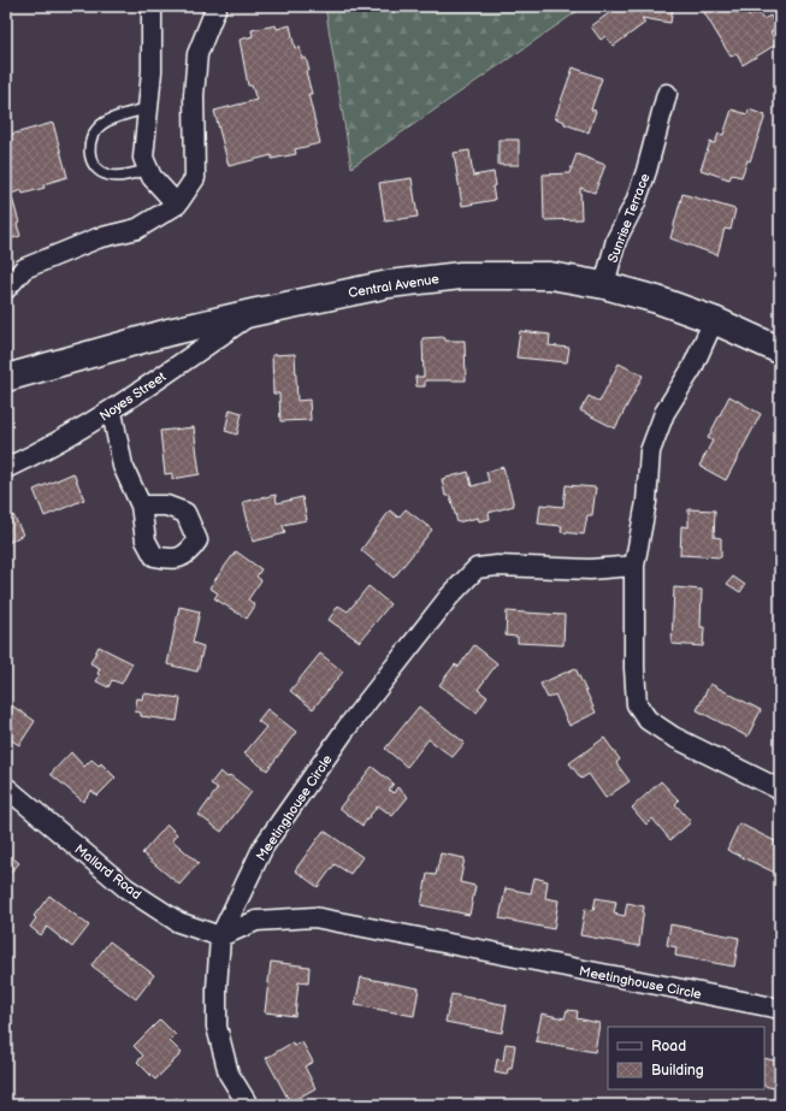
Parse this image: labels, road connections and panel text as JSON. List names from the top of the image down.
{
  "streets": {
    "main road": ["Central Avenue"],
    "street": [
      "Sunrise Terrace",
      "Noyes Street",
      "Meetinghouse Circle",
      "Mallard Road"
    ]
  },
  "crossings": [
    ["Sunrise Terrace", "Central Avenue"],
    ["Central Avenue", "Noyes Street"],
    ["Meetinghouse Circle", "Mallard Road"]
  ],
  "legend": ["Road", "Building"]
}
